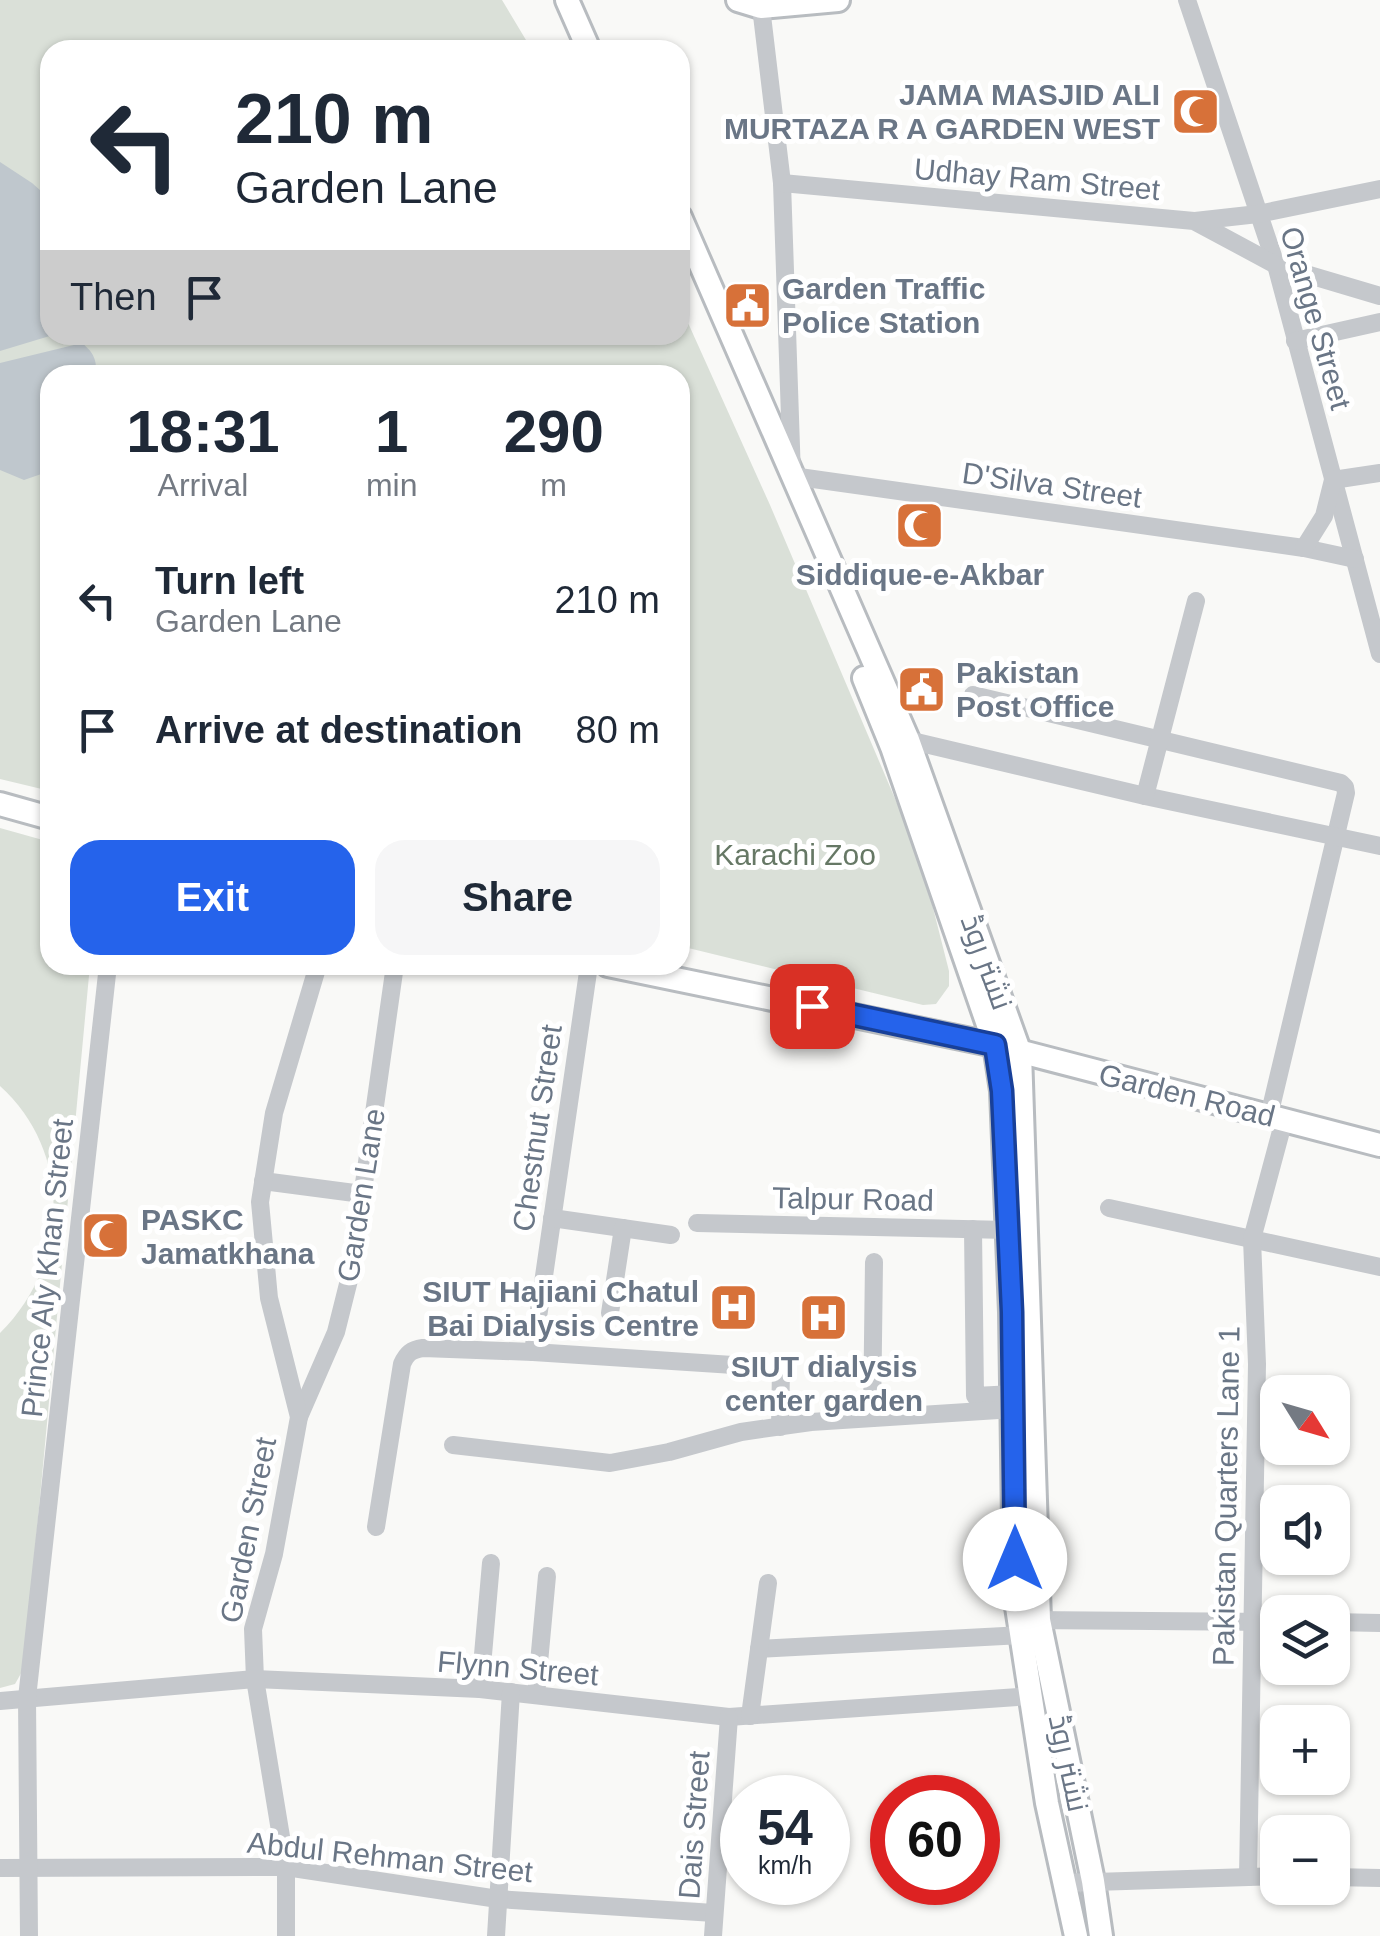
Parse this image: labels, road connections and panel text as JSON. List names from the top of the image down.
{
  "streets": {
    "main road": ["نشتر روڈ", "Garden Road"],
    "street": [
      "Udhay Ram Street",
      "Orange Street",
      "D'Silva Street",
      "Chestnut Street",
      "Garden Lane",
      "Talpur Road",
      "Prince Aly Khan Street",
      "Pakistan Quarters Lane 1",
      "Garden Street",
      "Flynn Street",
      "Dais Street",
      "Abdul Rehman Street"
    ]
  },
  "crossings": [
    ["Udhay Ram Street", "Orange Street"],
    ["Orange Street", "D'Silva Street"],
    ["D'Silva Street", "نشتر روڈ"],
    ["نشتر روڈ", "Garden Road"],
    ["نشتر روڈ", "Talpur Road"],
    ["نشتر روڈ", "Flynn Street"],
    ["Garden Road", "Pakistan Quarters Lane 1"],
    ["Garden Lane", "Garden Street"],
    ["Prince Aly Khan Street", "Flynn Street"],
    ["Prince Aly Khan Street", "Abdul Rehman Street"],
    ["Garden Street", "Flynn Street"],
    ["Garden Street", "Abdul Rehman Street"],
    ["Flynn Street", "Dais Street"],
    ["Dais Street", "Abdul Rehman Street"]
  ],
  "parks": ["Karachi Zoo"],
  "places": {
    "mosque": ["JAMA MASJID ALI MURTAZA R A GARDEN WEST", "Siddique-e-Akbar", "PASKC Jamatkhana"],
    "public building": ["Garden Traffic Police Station", "Pakistan Post Office"],
    "hospital": ["SIUT Hajiani Chatul Bai Dialysis Centre", "SIUT dialysis center garden"]
  },
  "north": "bottom right",
  "page": {
    "turn": ["210 m", "Garden Lane"],
    "then": "Then",
    "eta": [
      "18:31",
      "Arrival",
      "1",
      "min",
      "290",
      "m"
    ],
    "list": [
      {
        "name": "Turn left",
        "note": "Garden Lane",
        "value": "210 m"
      },
      {
        "name": "Arrive at destination",
        "value": "80 m"
      }
    ],
    "buttons": ["Exit", "Share"],
    "map_buttons": ["+", "−"],
    "speed": "54 km/h",
    "limit": "60"
  }
}
